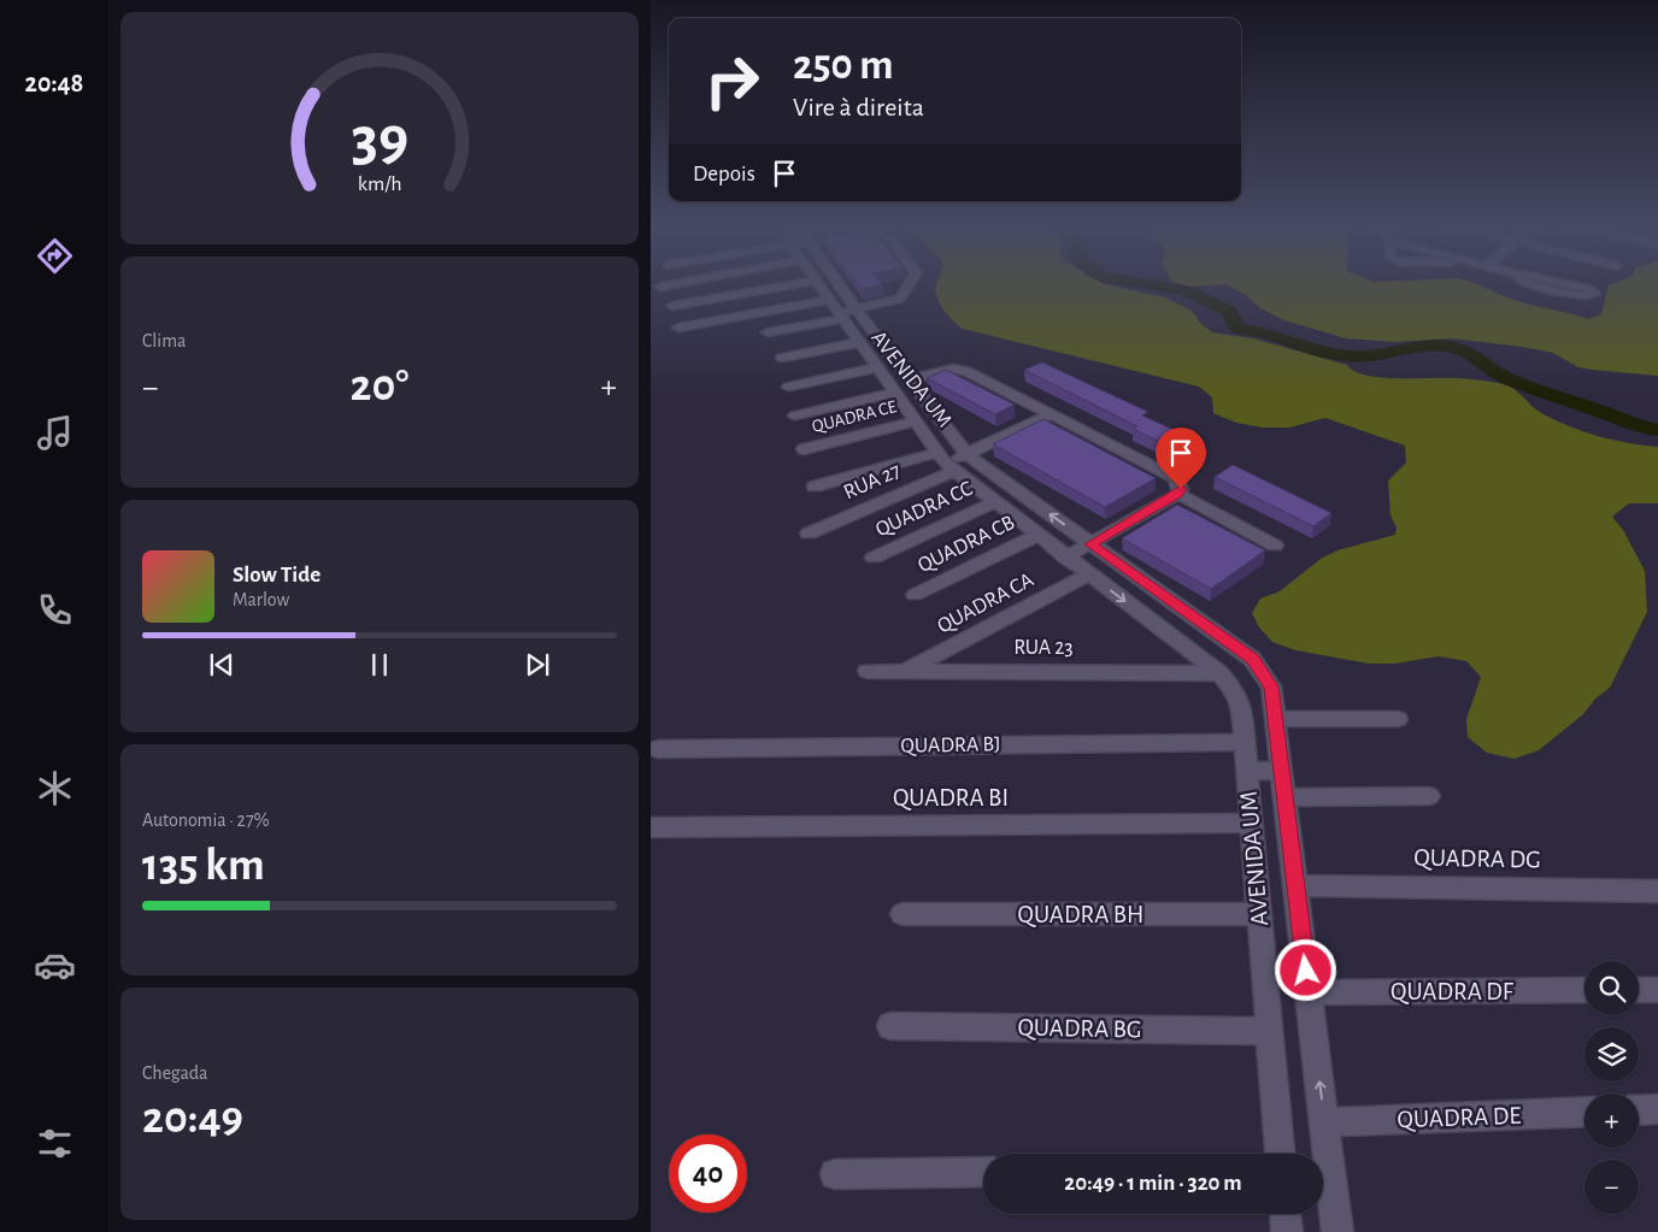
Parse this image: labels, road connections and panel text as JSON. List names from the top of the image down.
{
  "streets": {
    "street": [
      "AVENIDA UM",
      "QUADRA CE",
      "RUA 27",
      "QUADRA CC",
      "QUADRA CB",
      "QUADRA CA",
      "RUA 23",
      "QUADRA BJ",
      "QUADRA BI",
      "QUADRA DG",
      "QUADRA BH",
      "QUADRA DF",
      "QUADRA BG",
      "QUADRA DE"
    ]
  },
  "crossings": [
    ["AVENIDA UM", "QUADRA CE"],
    ["AVENIDA UM", "RUA 27"],
    ["AVENIDA UM", "QUADRA CC"],
    ["AVENIDA UM", "QUADRA CB"],
    ["AVENIDA UM", "QUADRA CA"],
    ["AVENIDA UM", "RUA 23"],
    ["AVENIDA UM", "QUADRA BJ"],
    ["AVENIDA UM", "QUADRA BI"],
    ["AVENIDA UM", "QUADRA DG"],
    ["AVENIDA UM", "QUADRA BH"],
    ["AVENIDA UM", "QUADRA DF"],
    ["AVENIDA UM", "QUADRA BG"],
    ["AVENIDA UM", "QUADRA DE"],
    ["QUADRA CA", "RUA 23"]
  ],
  "page": {
    "tabs": "20:48",
    "turn": ["250 m", "Vire à direita"],
    "then": "Depois",
    "tile": [
      "Clima",
      ["Autonomia · 27%", "135 km"],
      ["Chegada", "20:49"]
    ],
    "heat": ["−", "20°", "+"],
    "song": ["Slow Tide", "Marlow"],
    "map_buttons": ["+", "−"],
    "limit": "40",
    "trip": "20:49 · 1 min · 320 m",
    "gauge": ["39", "km/h"]
  }
}
